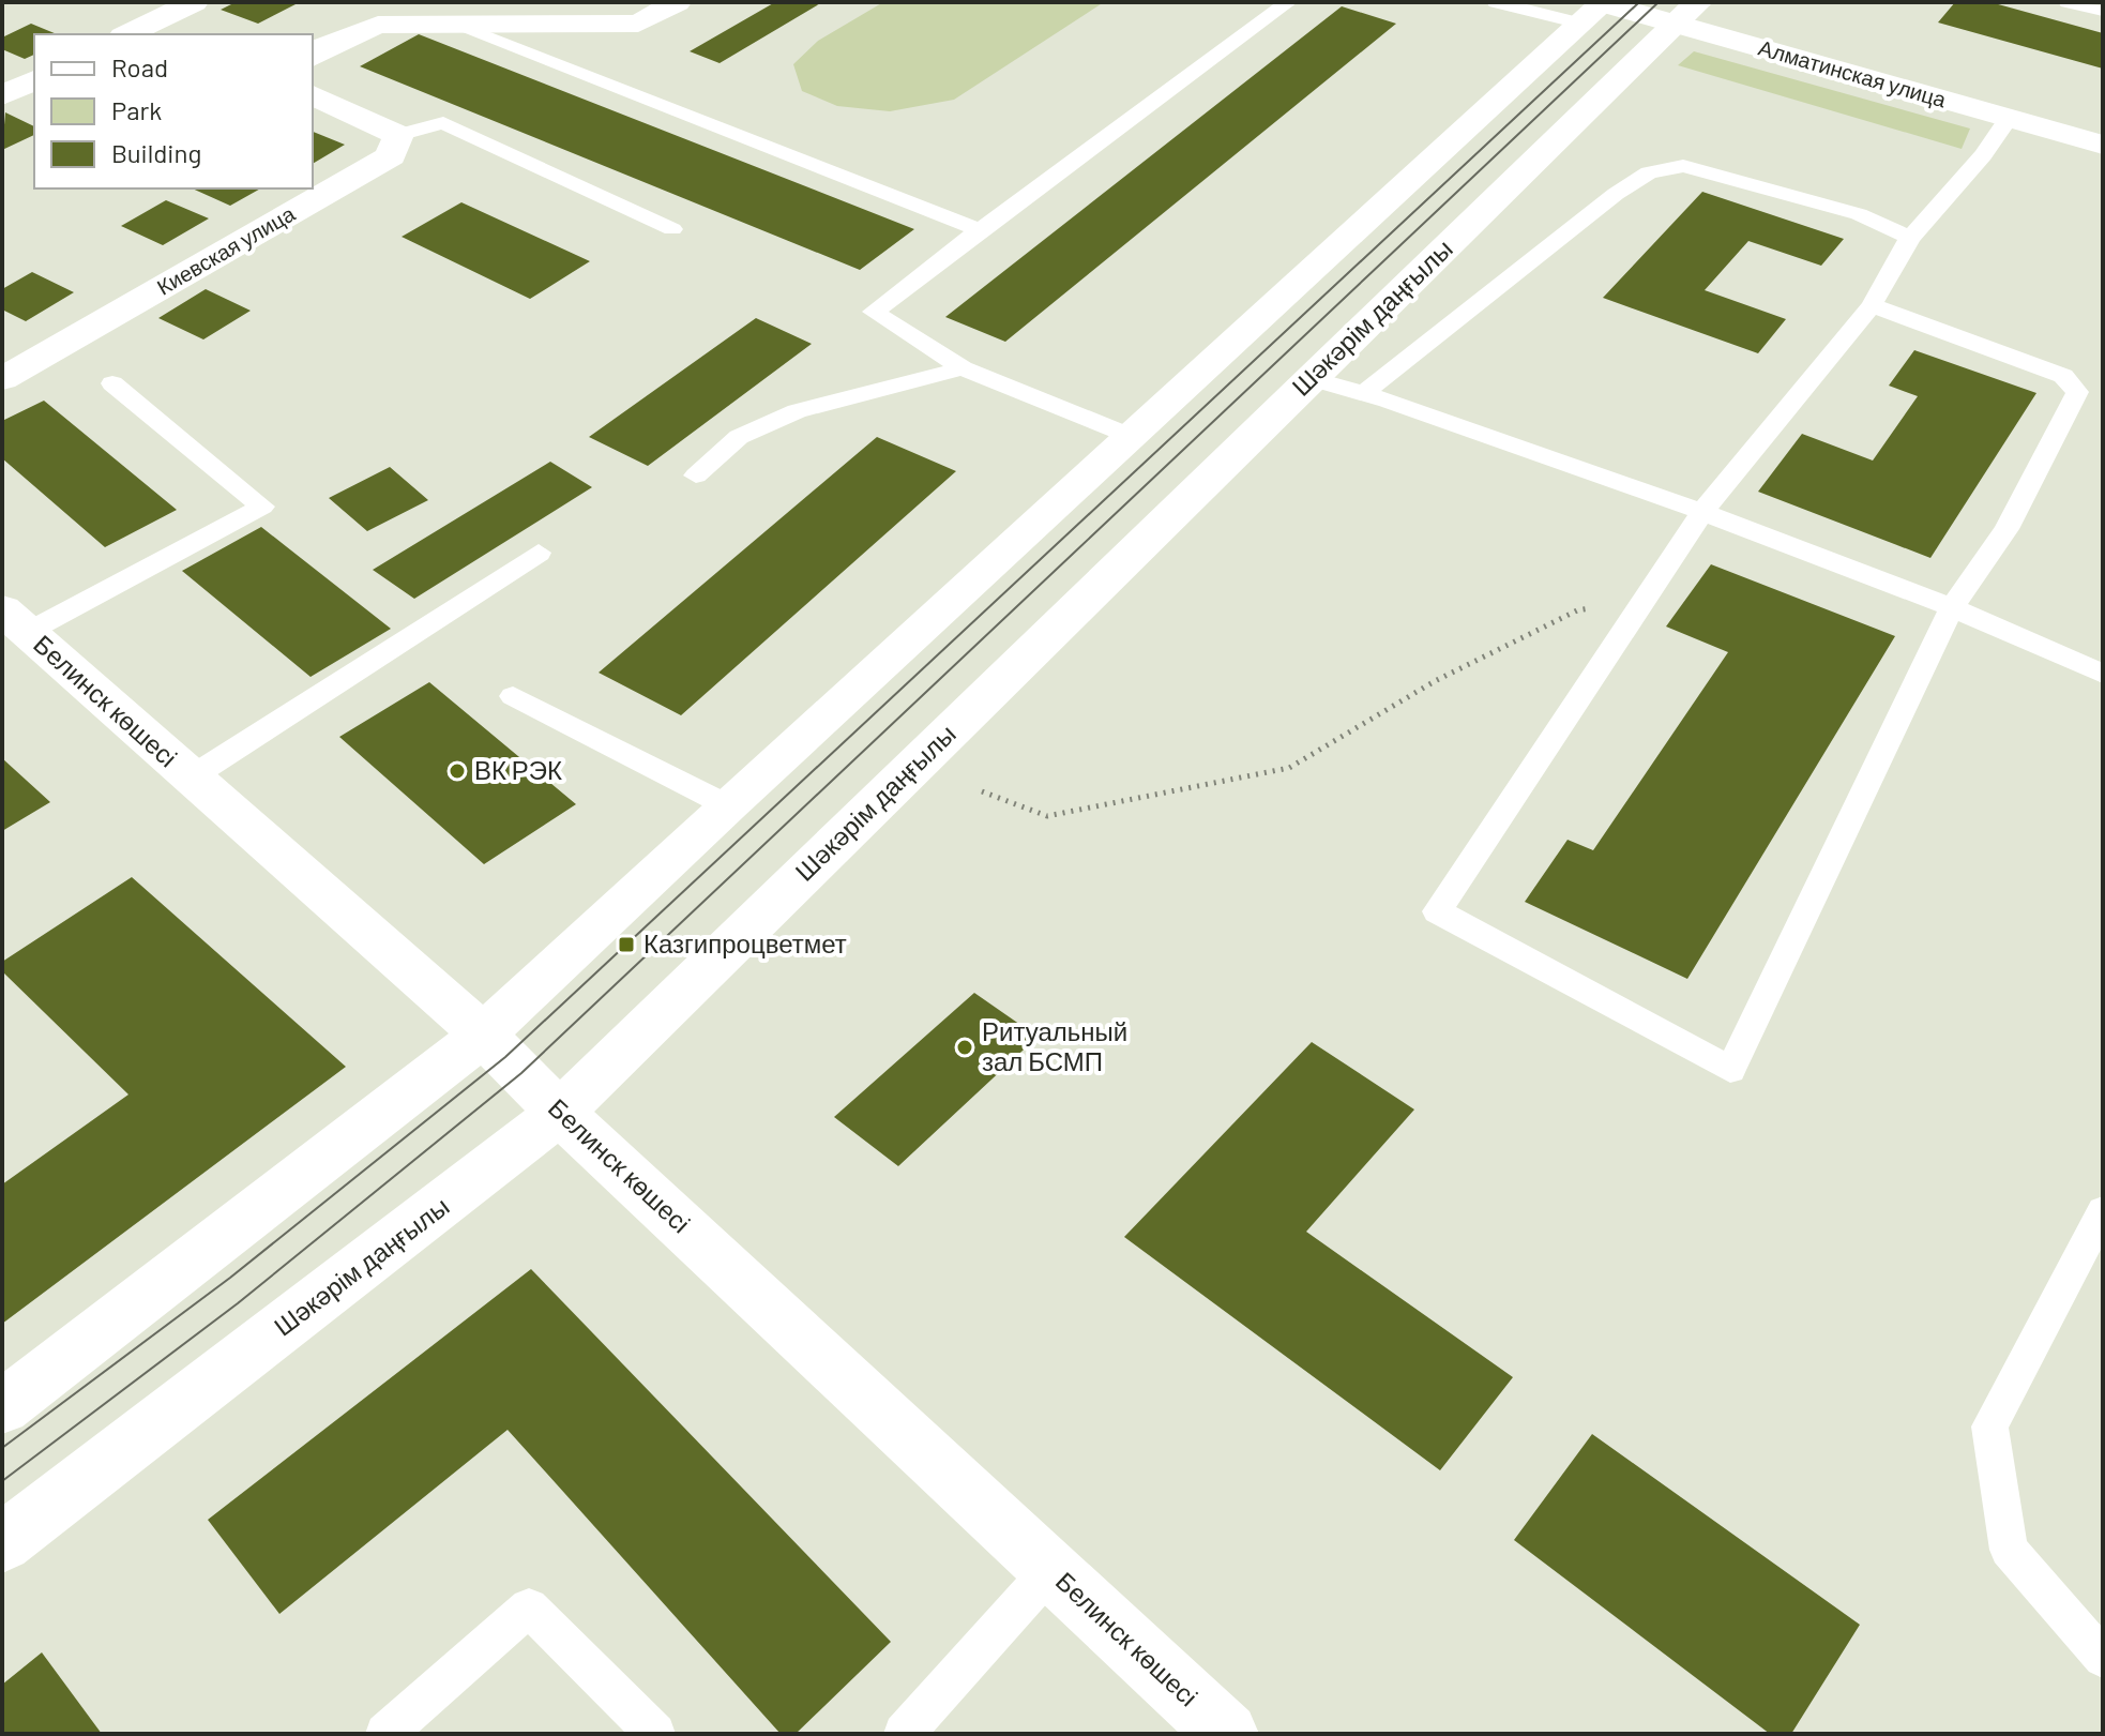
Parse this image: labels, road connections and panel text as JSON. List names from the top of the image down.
{
  "streets": {
    "main road": [
      "Алматинская улица",
      "Киевская улица",
      "Шәкәрім даңғылы",
      "Белинск көшесі"
    ]
  },
  "crossings": [
    ["Алматинская улица", "Шәкәрім даңғылы"],
    ["Шәкәрім даңғылы", "Белинск көшесі"]
  ],
  "places": {
    "other": ["ВК РЭК", "Ритуальный зал БСМП"],
    "transit": ["Казгипроцветмет"]
  },
  "legend": ["Road", "Park", "Building"]
}
